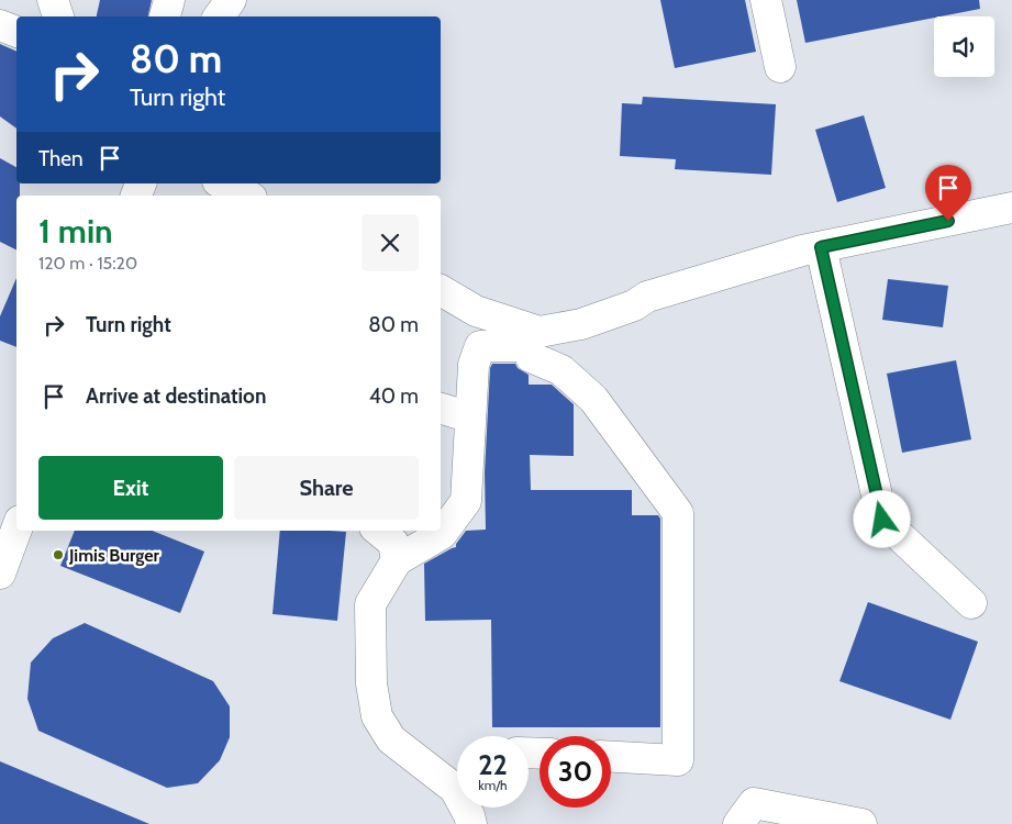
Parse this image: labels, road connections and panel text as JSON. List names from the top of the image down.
{
  "places": ["Jimis Burger"],
  "page": {
    "turn": ["80 m", "Turn right"],
    "then": "Then",
    "heading": ["1 min", "120 m · 15:20"],
    "list": [
      {
        "name": "Turn right",
        "value": "80 m"
      },
      {
        "name": "Arrive at destination",
        "value": "40 m"
      }
    ],
    "buttons": ["Exit", "Share"],
    "speed": "22 km/h",
    "limit": "30"
  }
}
